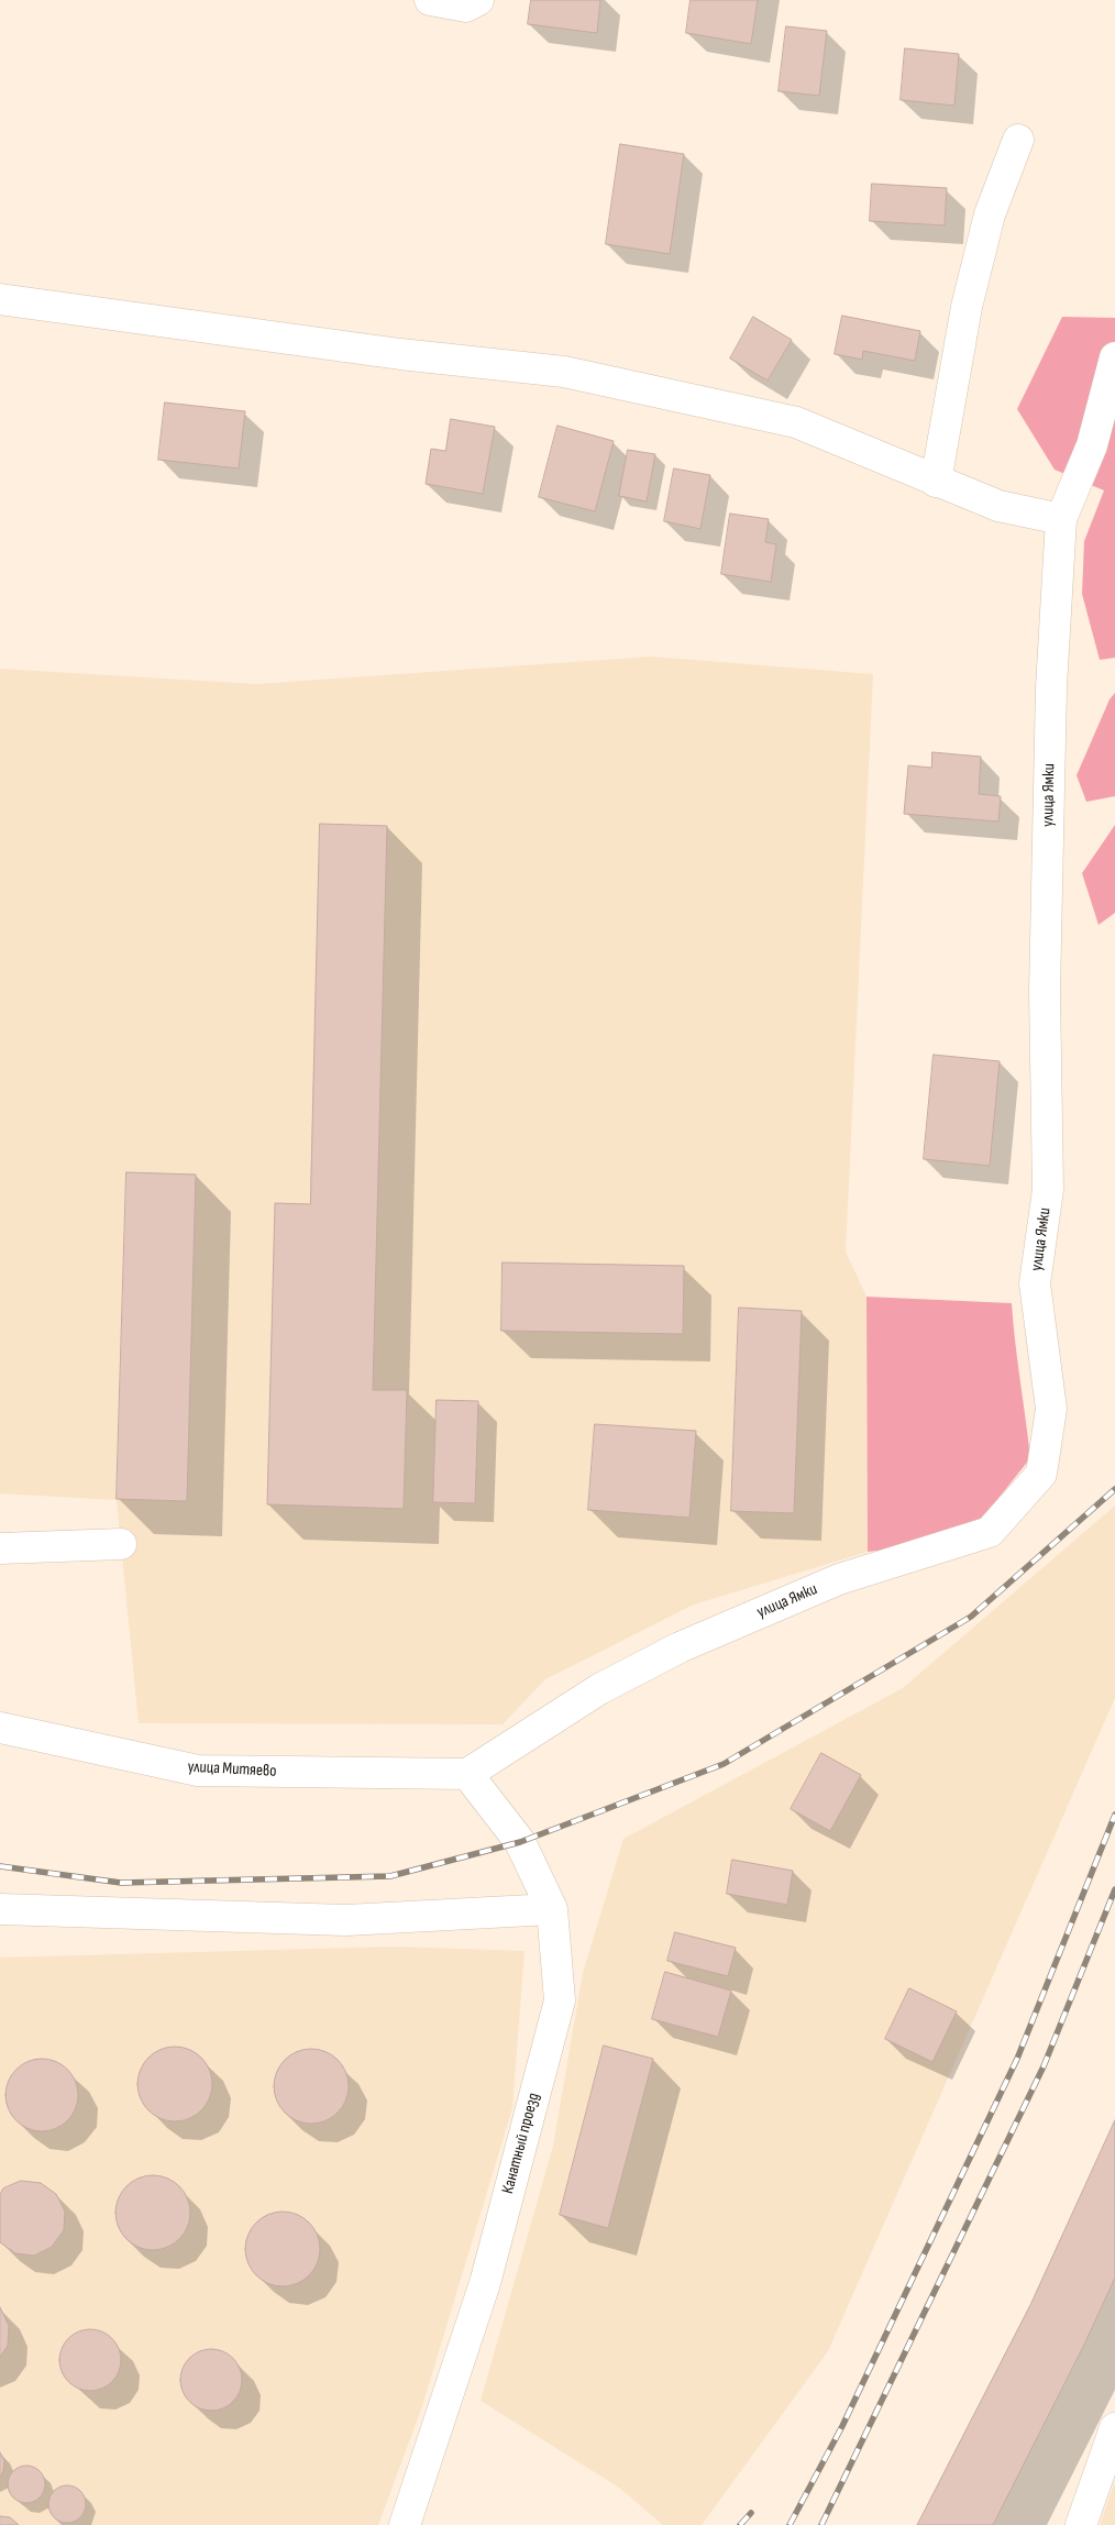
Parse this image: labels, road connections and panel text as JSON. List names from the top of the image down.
{
  "streets": {
    "street": ["улица Ямки", "улица Митяево", "Канатный проезд"]
  },
  "crossings": [
    ["улица Ямки", "улица Митяево"],
    ["улица Ямки", "Канатный проезд"],
    ["улица Митяево", "Канатный проезд"]
  ]
}
